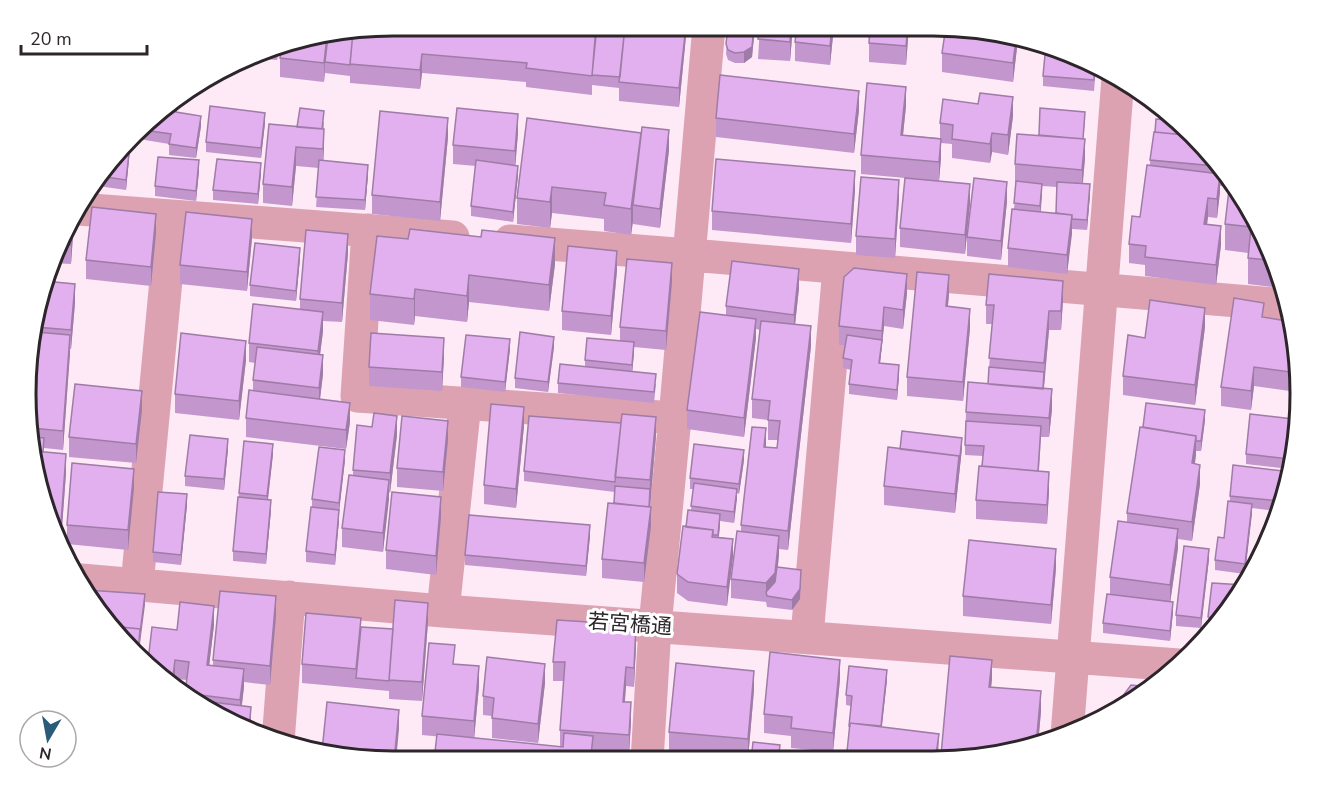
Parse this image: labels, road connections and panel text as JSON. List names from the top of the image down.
{
  "streets": {
    "street": ["若宮橋通"]
  },
  "scale_bar": "20 m",
  "north": "bottom"
}
